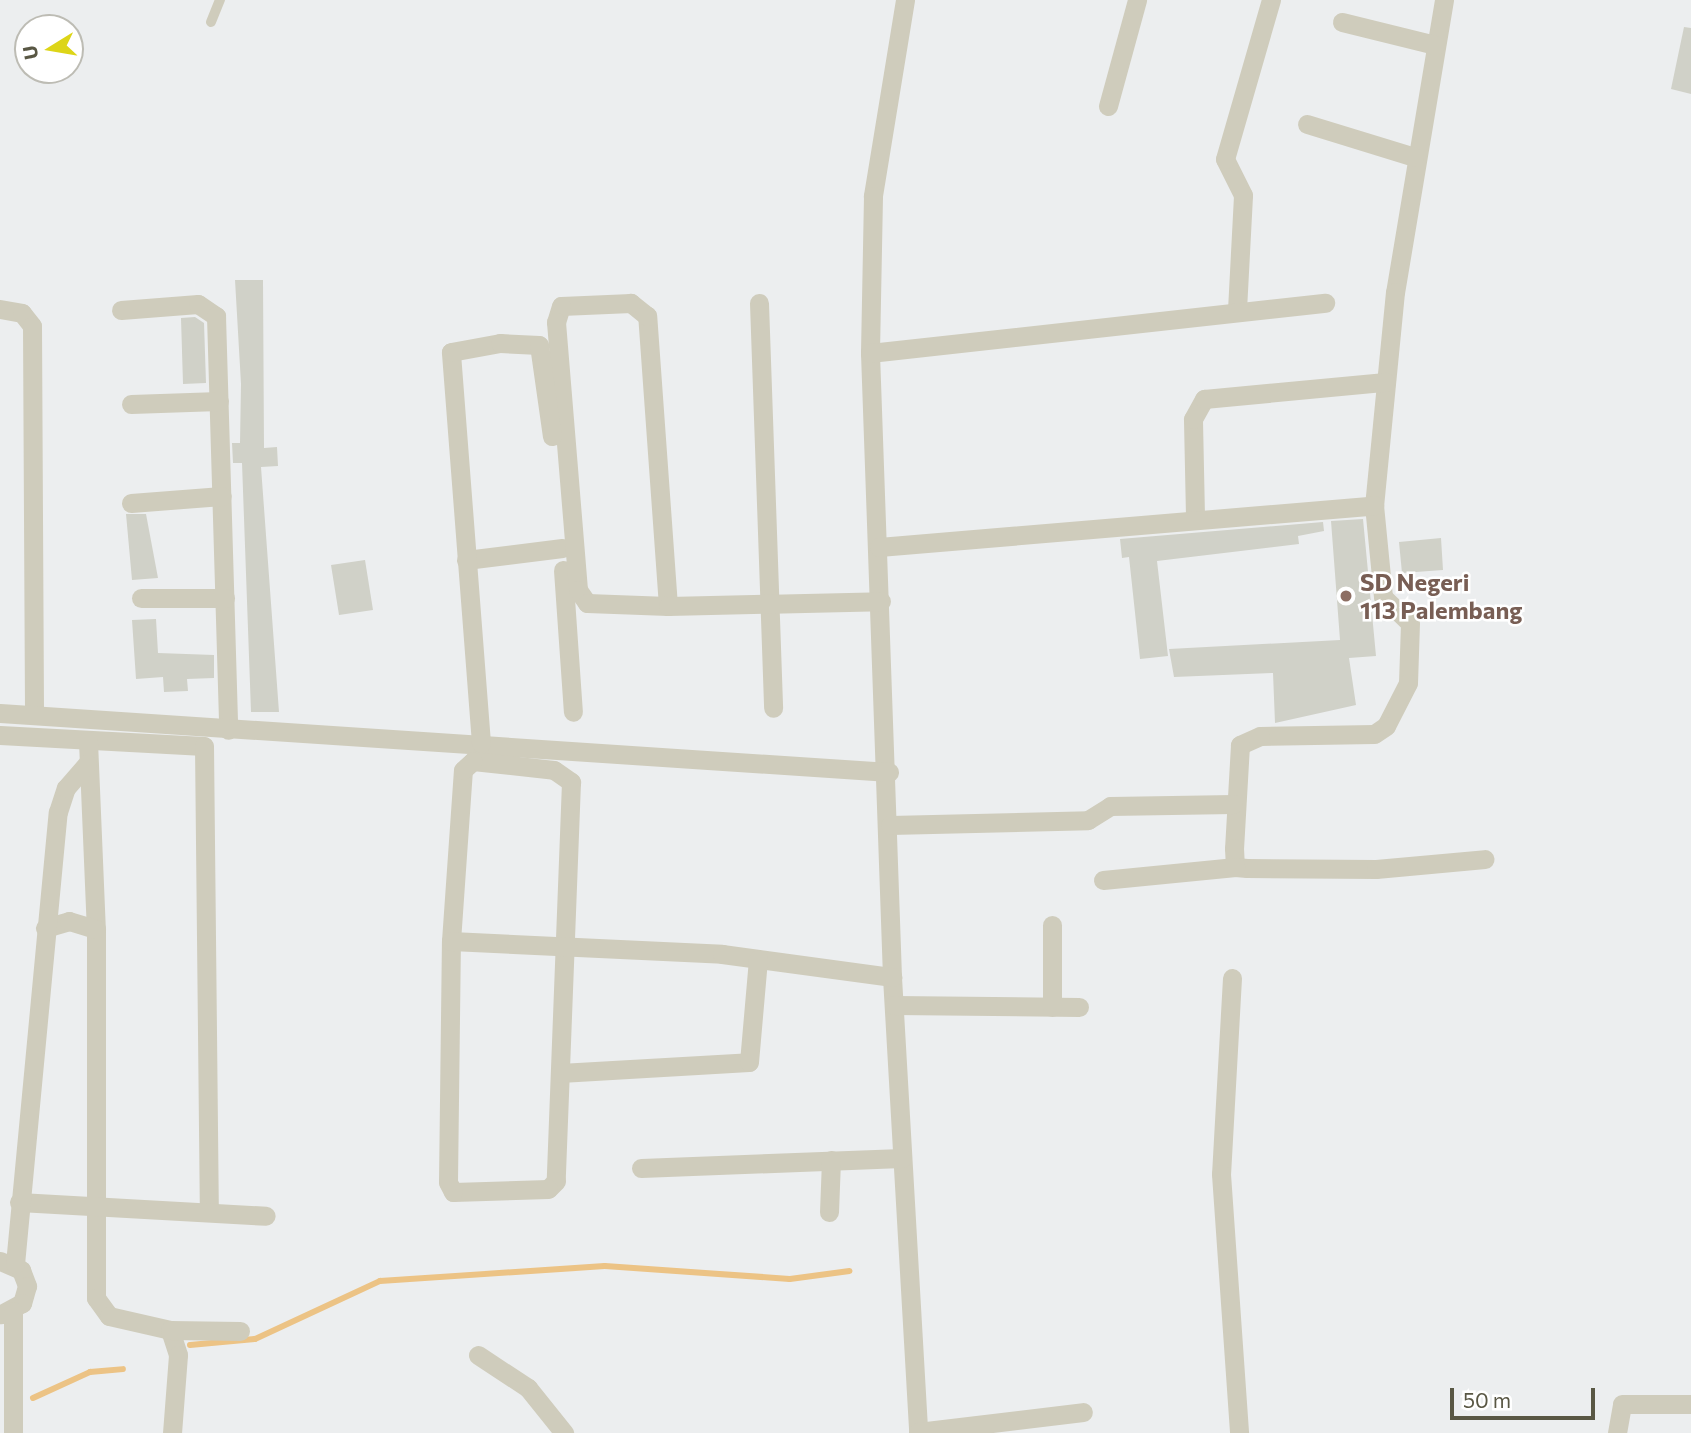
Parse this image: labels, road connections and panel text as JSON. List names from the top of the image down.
{
  "places": ["SD Negeri 113 Palembang"],
  "scale_bar": "50 m",
  "north": "left"
}
